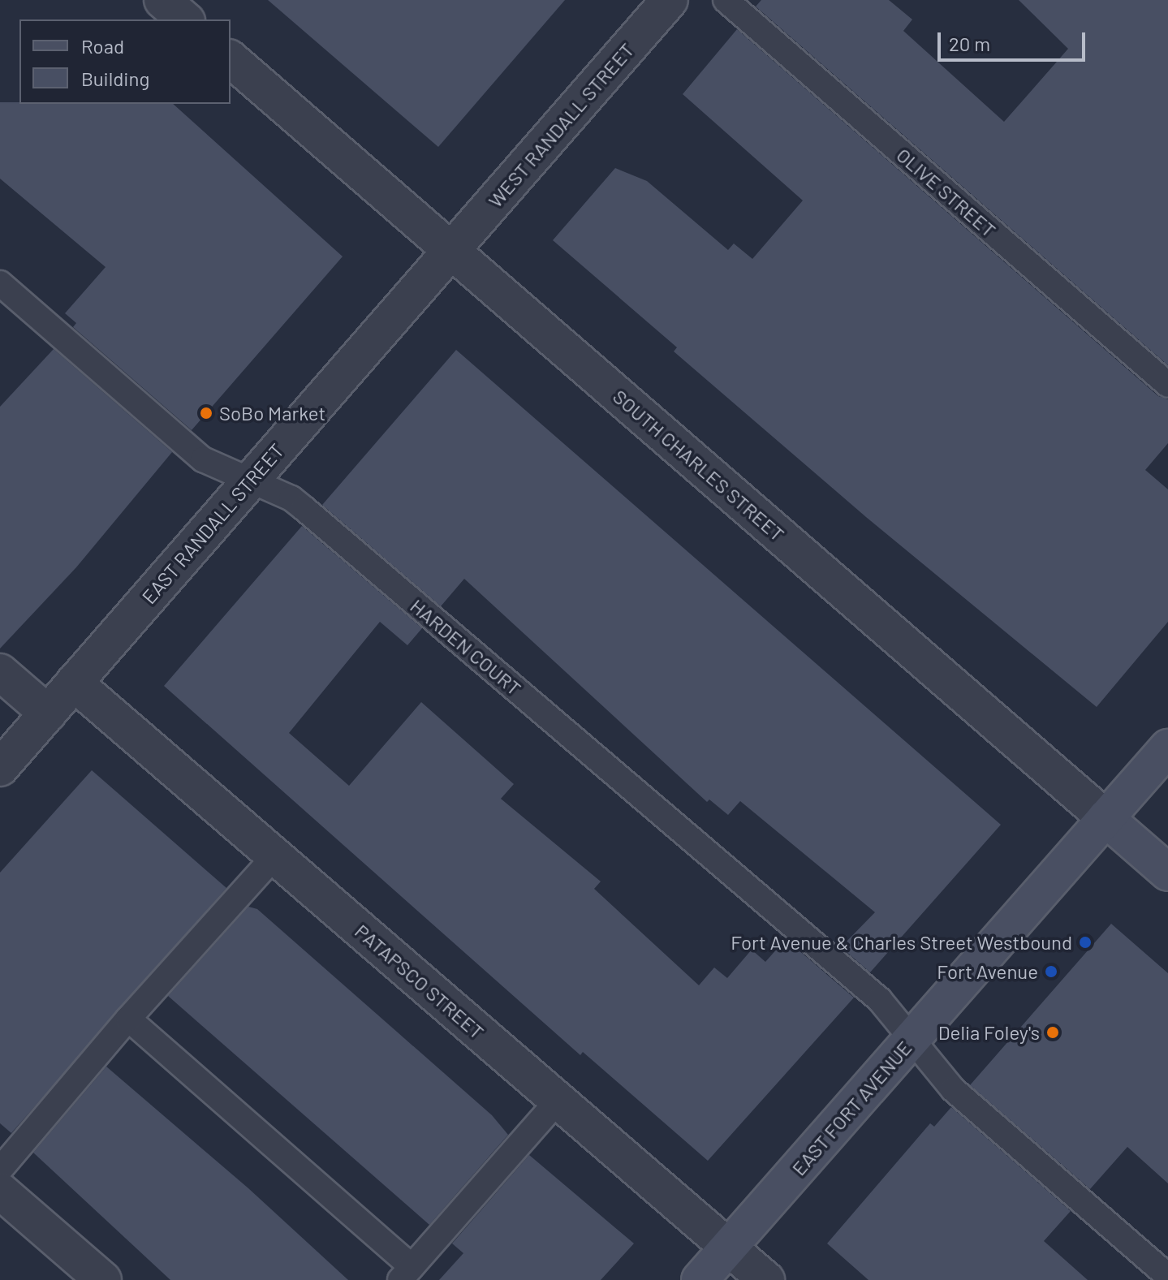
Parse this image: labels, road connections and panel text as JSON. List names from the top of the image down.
{
  "streets": {
    "street": [
      "WEST RANDALL STREET",
      "SOUTH CHARLES STREET",
      "EAST RANDALL STREET",
      "PATAPSCO STREET",
      "EAST FORT AVENUE"
    ],
    "lane": ["OLIVE STREET", "HARDEN COURT"]
  },
  "crossings": [
    ["WEST RANDALL STREET", "SOUTH CHARLES STREET"],
    ["WEST RANDALL STREET", "EAST RANDALL STREET"],
    ["SOUTH CHARLES STREET", "EAST RANDALL STREET"],
    ["SOUTH CHARLES STREET", "EAST FORT AVENUE"],
    ["EAST RANDALL STREET", "HARDEN COURT"],
    ["EAST RANDALL STREET", "PATAPSCO STREET"],
    ["HARDEN COURT", "EAST FORT AVENUE"],
    ["PATAPSCO STREET", "EAST FORT AVENUE"]
  ],
  "places": [
    "SoBo Market",
    "Fort Avenue & Charles Street Westbound",
    "Fort Avenue",
    "Delia Foley's"
  ],
  "legend": ["Road", "Building"],
  "scale_bar": "20 m"
}
